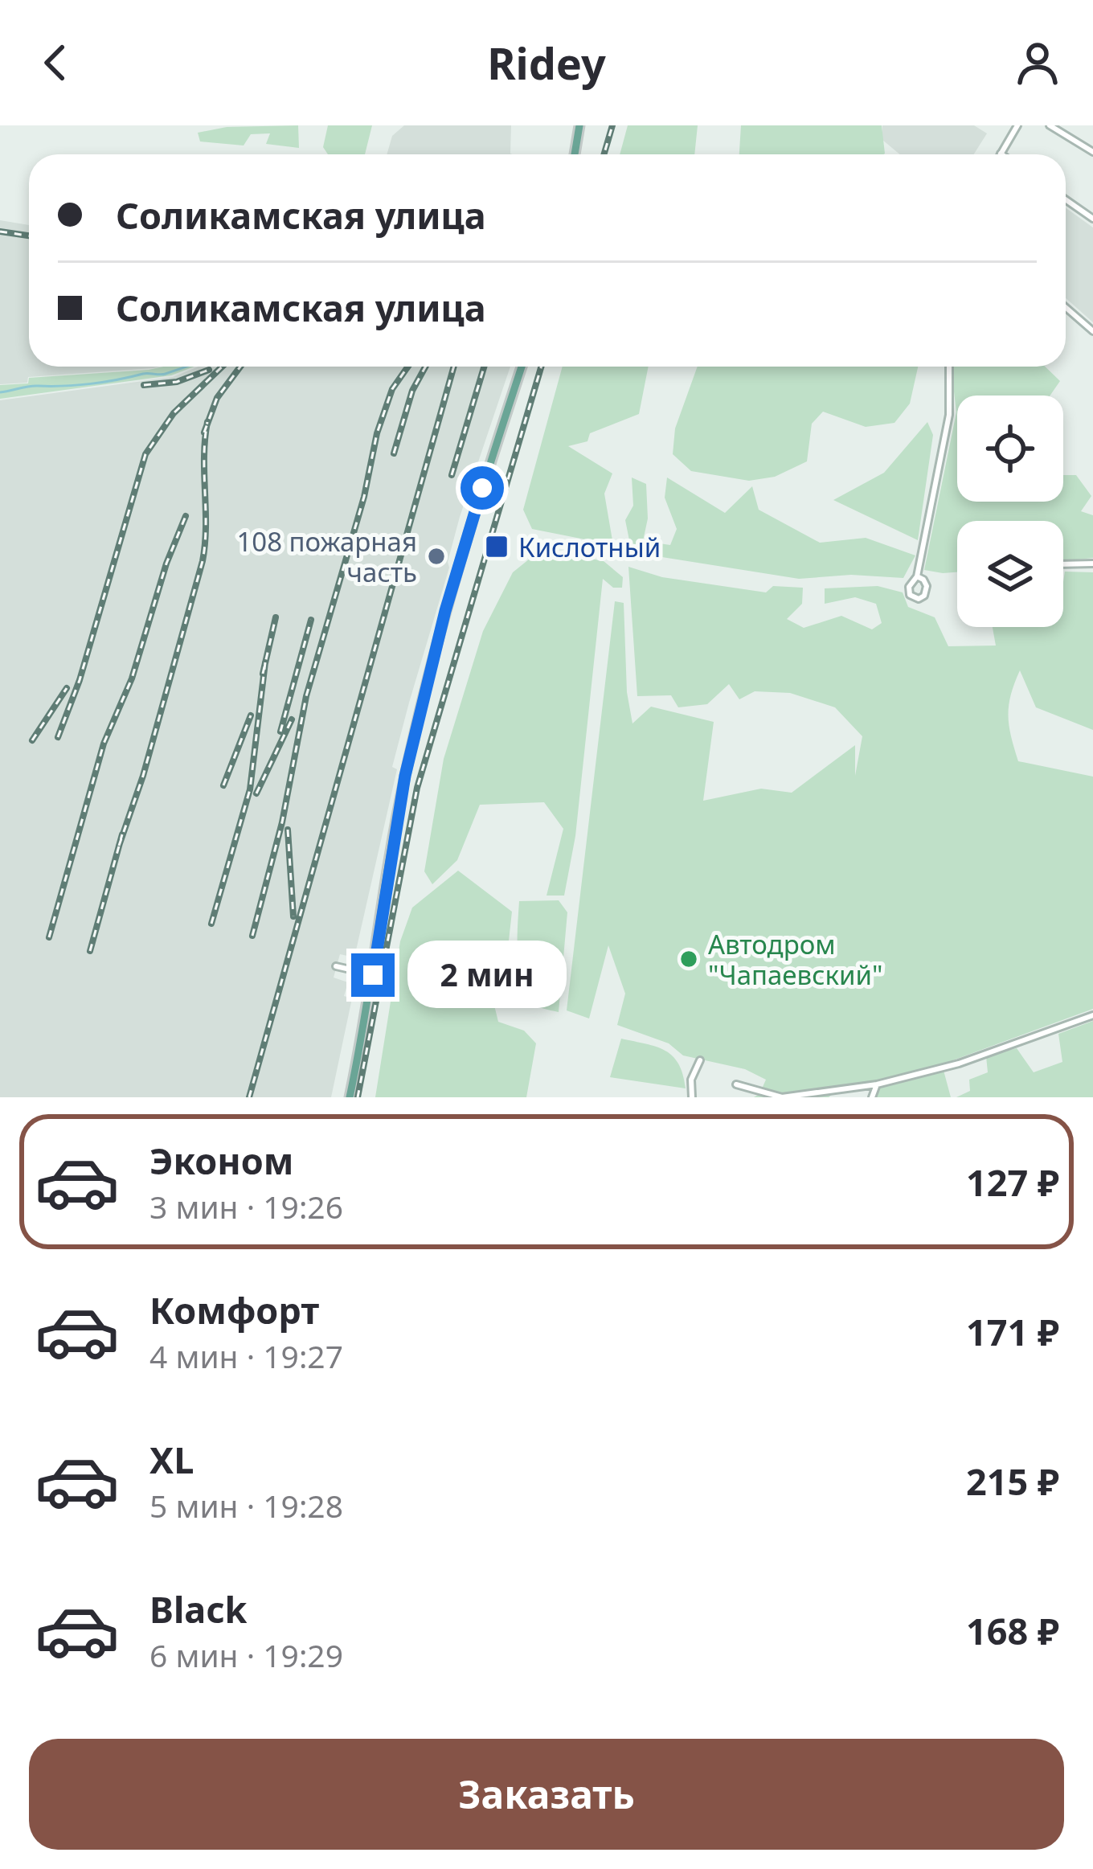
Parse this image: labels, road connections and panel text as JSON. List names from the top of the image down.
{
  "places": {
    "transit": ["Кислотный"],
    "other": ["108 пожарная часть", "Автодром \"Чапаевский\""]
  },
  "page": {
    "header": "Ridey",
    "banner": ["Соликамская улица", "Соликамская улица"],
    "bubble": "2 мин",
    "list": [
      {
        "name": "Эконом",
        "note": "3 мин · 19:26",
        "value": "127 ₽"
      },
      {
        "name": "Комфорт",
        "note": "4 мин · 19:27",
        "value": "171 ₽"
      },
      {
        "name": "XL",
        "note": "5 мин · 19:28",
        "value": "215 ₽"
      },
      {
        "name": "Black",
        "note": "6 мин · 19:29",
        "value": "168 ₽"
      }
    ],
    "buttons": "Заказать"
  }
}
